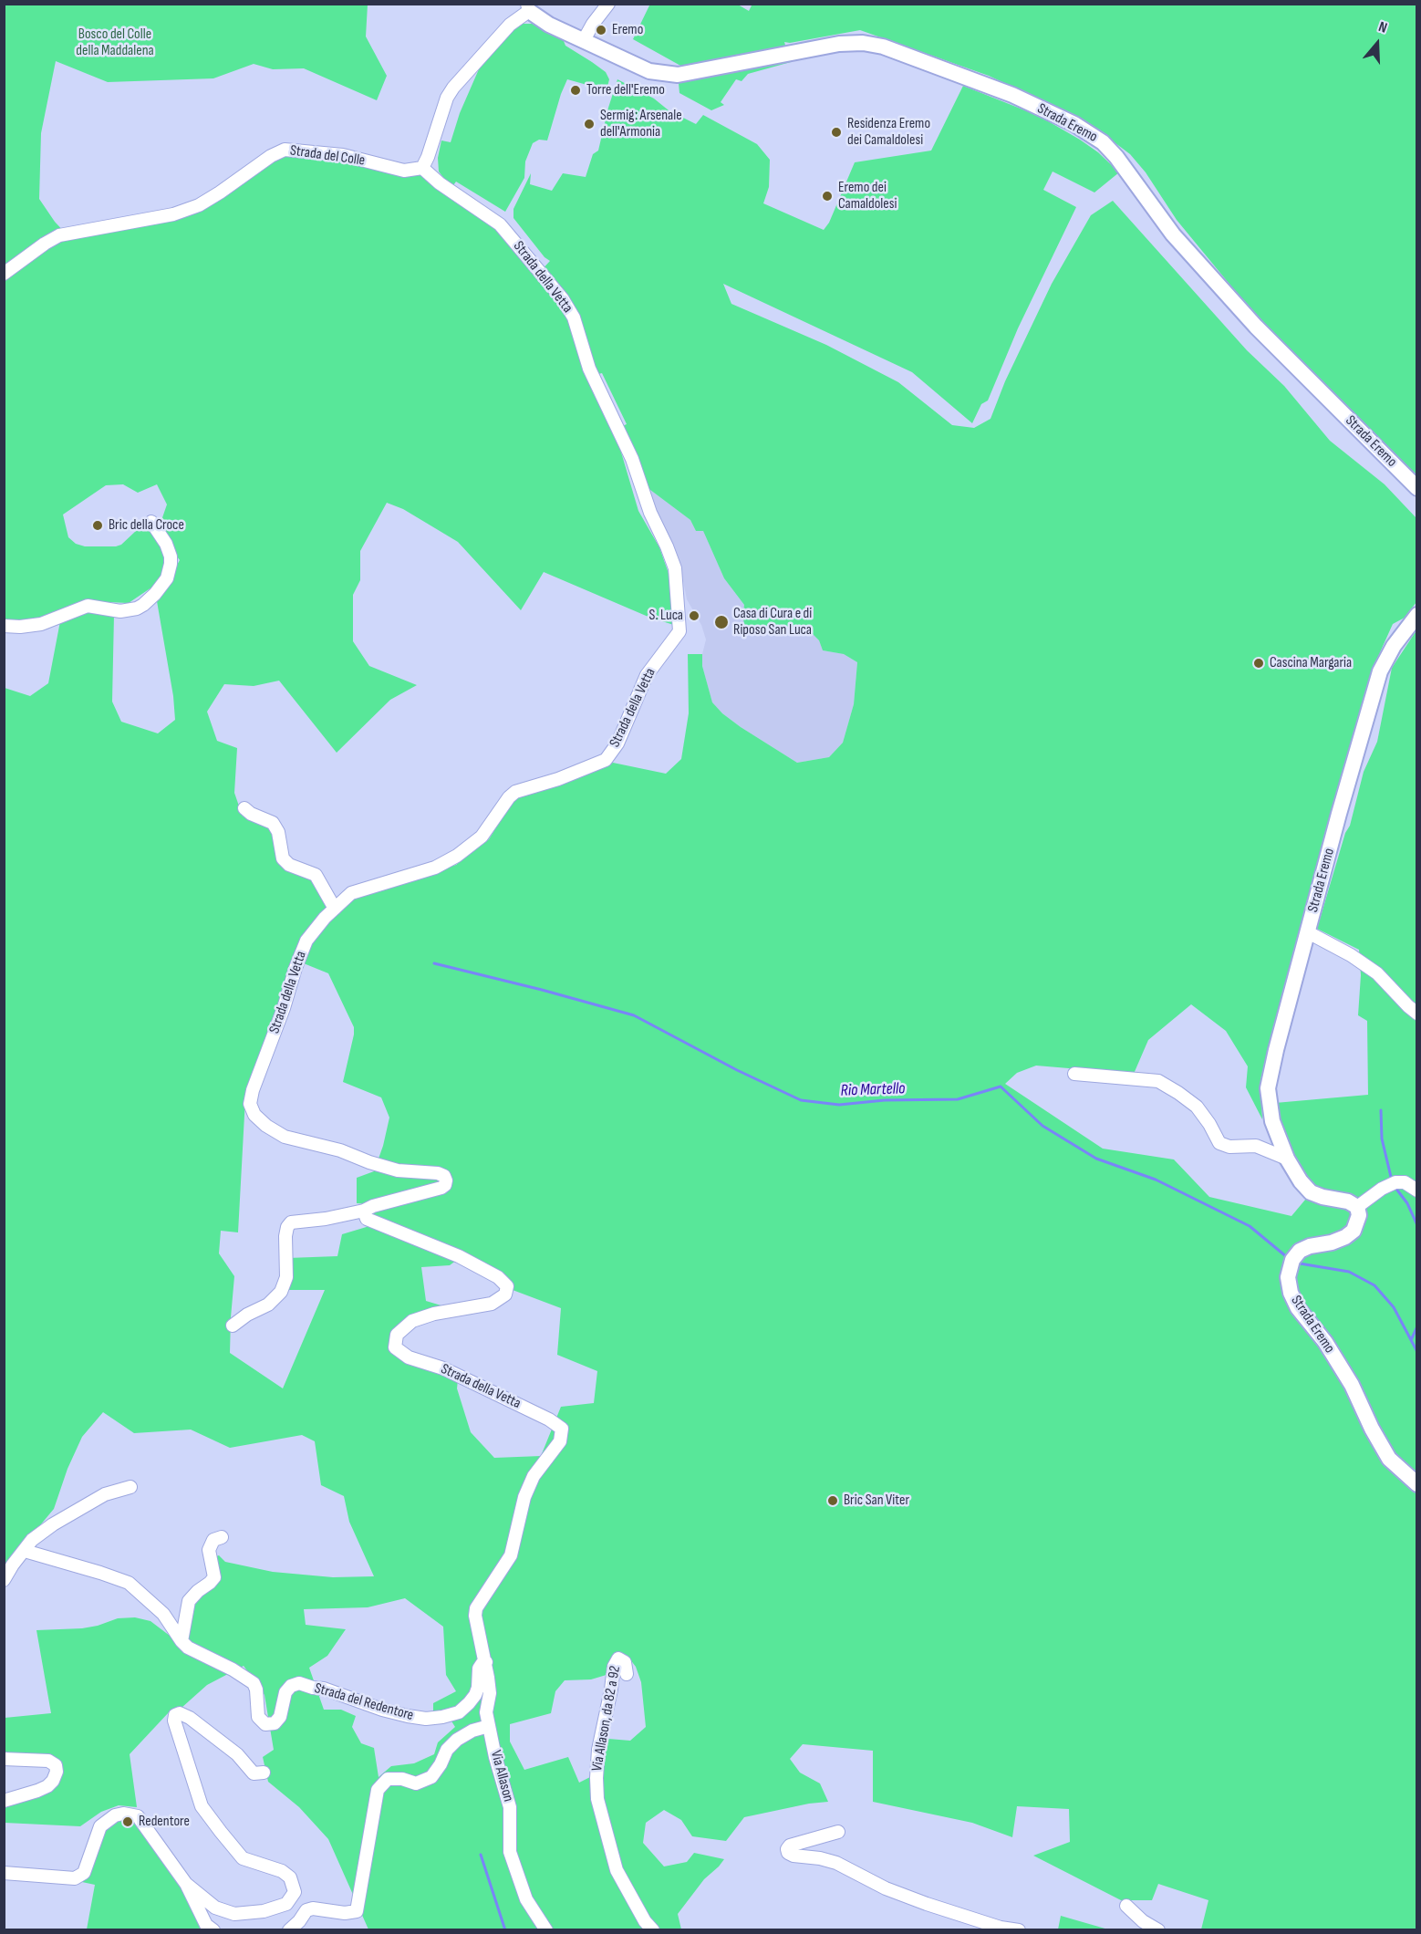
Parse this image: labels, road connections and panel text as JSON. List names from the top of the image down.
{
  "streets": {
    "main road": ["Strada Eremo"],
    "street": [
      "Strada del Colle",
      "Strada della Vetta",
      "Strada del Redentore",
      "Via Allason, da 82 a 92",
      "Via Allason"
    ]
  },
  "crossings": [
    ["Strada del Colle", "Strada della Vetta"],
    ["Strada della Vetta", "Via Allason"],
    ["Strada del Redentore", "Via Allason"]
  ],
  "water": ["Rio Martello"],
  "parks": ["Bosco del Colle della Maddalena"],
  "places": [
    "Eremo",
    "Torre dell'Eremo",
    "Sermig: Arsenale dell'Armonia",
    "Residenza Eremo dei Camaldolesi",
    "Eremo dei Camaldolesi",
    "Bric della Croce",
    "S. Luca",
    "Casa di Cura e di Riposo San Luca",
    "Cascina Margaria",
    "Bric San Viter",
    "Redentore"
  ],
  "north": "top"
}
